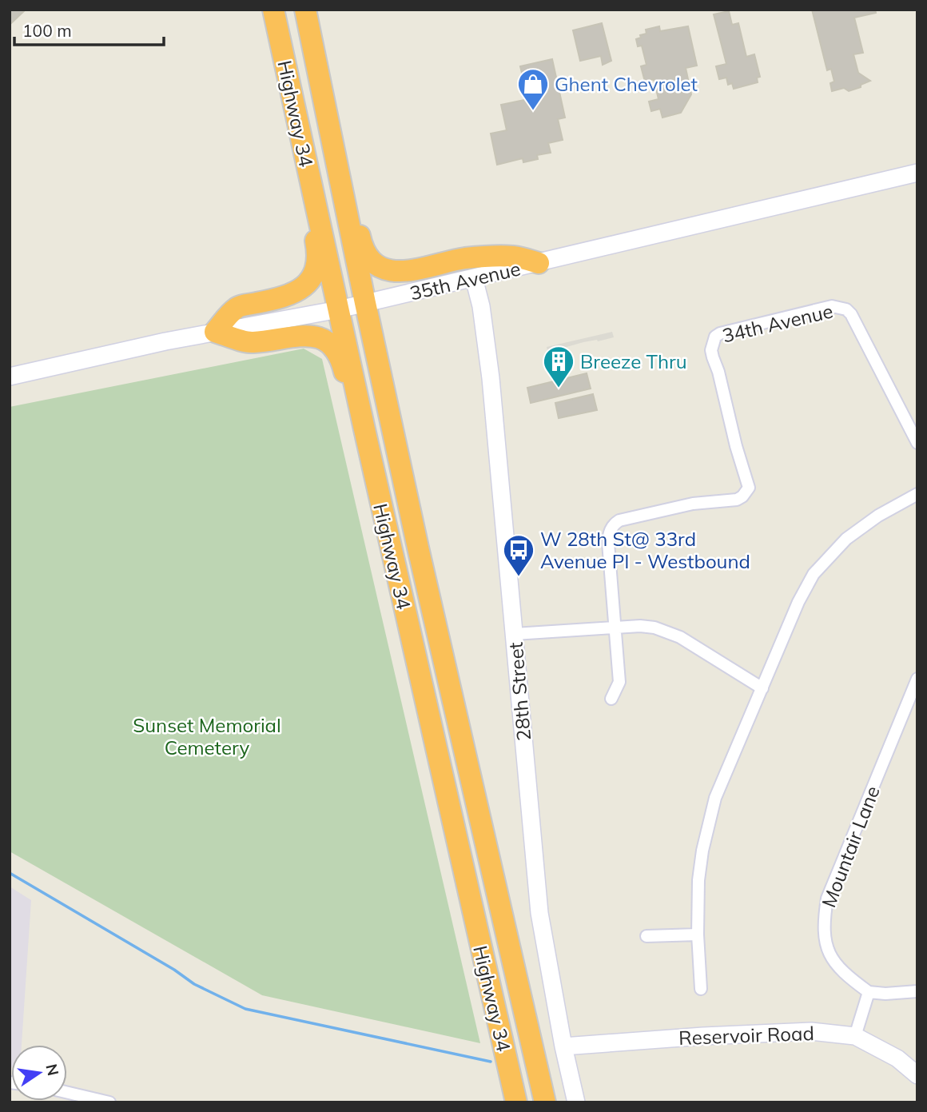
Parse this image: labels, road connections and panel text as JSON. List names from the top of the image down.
{
  "streets": {
    "highway": ["Highway 34"],
    "street": [
      "35th Avenue",
      "34th Avenue",
      "28th Street",
      "Mountair Lane",
      "Reservoir Road"
    ]
  },
  "crossings": [
    ["Highway 34", "35th Avenue"],
    ["35th Avenue", "28th Street"],
    ["28th Street", "Reservoir Road"]
  ],
  "parks": ["Sunset Memorial Cemetery"],
  "places": {
    "shop": ["Ghent Chevrolet"],
    "building": ["Breeze Thru"],
    "bus stop": ["W 28th St@ 33rd Avenue Pl - Westbound"]
  },
  "scale_bar": "100 m",
  "north": "right"
}
